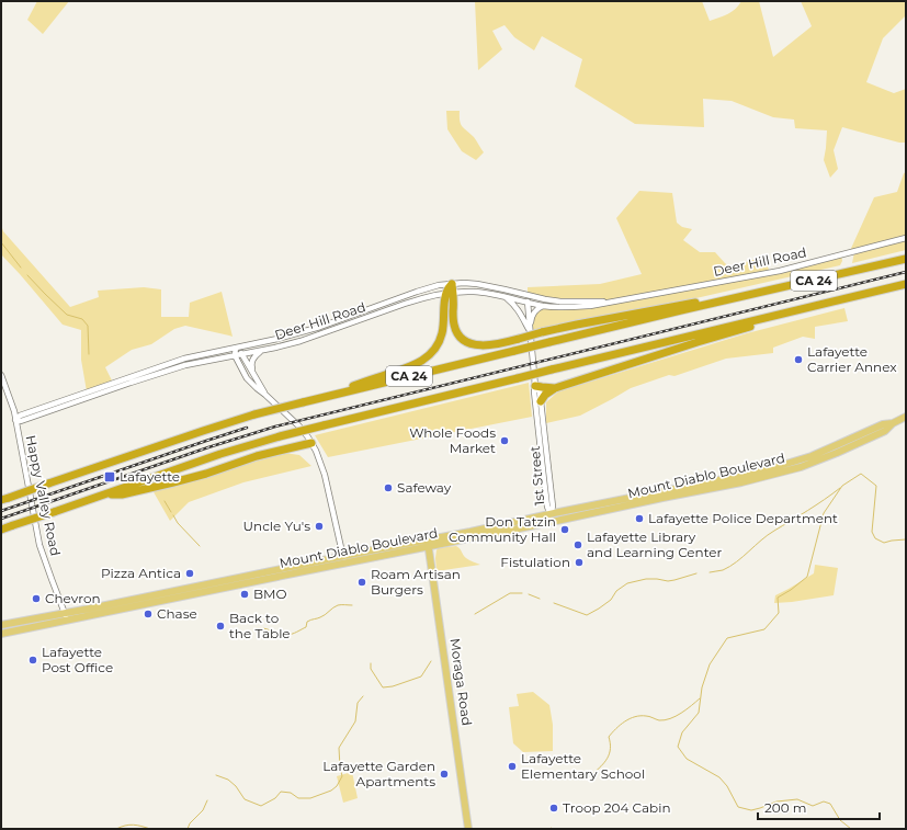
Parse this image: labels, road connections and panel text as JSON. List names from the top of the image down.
{
  "streets": {
    "highway": ["CA 24"],
    "main road": ["Mount Diablo Boulevard", "Moraga Road"],
    "street": ["Deer Hill Road", "1st Street", "Happy Valley Road"]
  },
  "crossings": [
    ["Deer Hill Road", "1st Street"],
    ["Deer Hill Road", "Happy Valley Road"],
    ["1st Street", "Mount Diablo Boulevard"],
    ["Mount Diablo Boulevard", "Happy Valley Road"],
    ["Mount Diablo Boulevard", "Moraga Road"]
  ],
  "places": {
    "other": [
      "Lafayette Carrier Annex",
      "Whole Foods Market",
      "Safeway",
      "Lafayette Police Department",
      "Uncle Yu's",
      "Don Tatzin Community Hall",
      "Lafayette Library and Learning Center",
      "Fistulation",
      "Pizza Antica",
      "Roam Artisan Burgers",
      "BMO",
      "Chevron",
      "Chase",
      "Back to the Table",
      "Lafayette Post Office",
      "Lafayette Elementary School",
      "Lafayette Garden Apartments",
      "Troop 204 Cabin"
    ],
    "transit": ["Lafayette"]
  },
  "scale_bar": "200 m"
}
